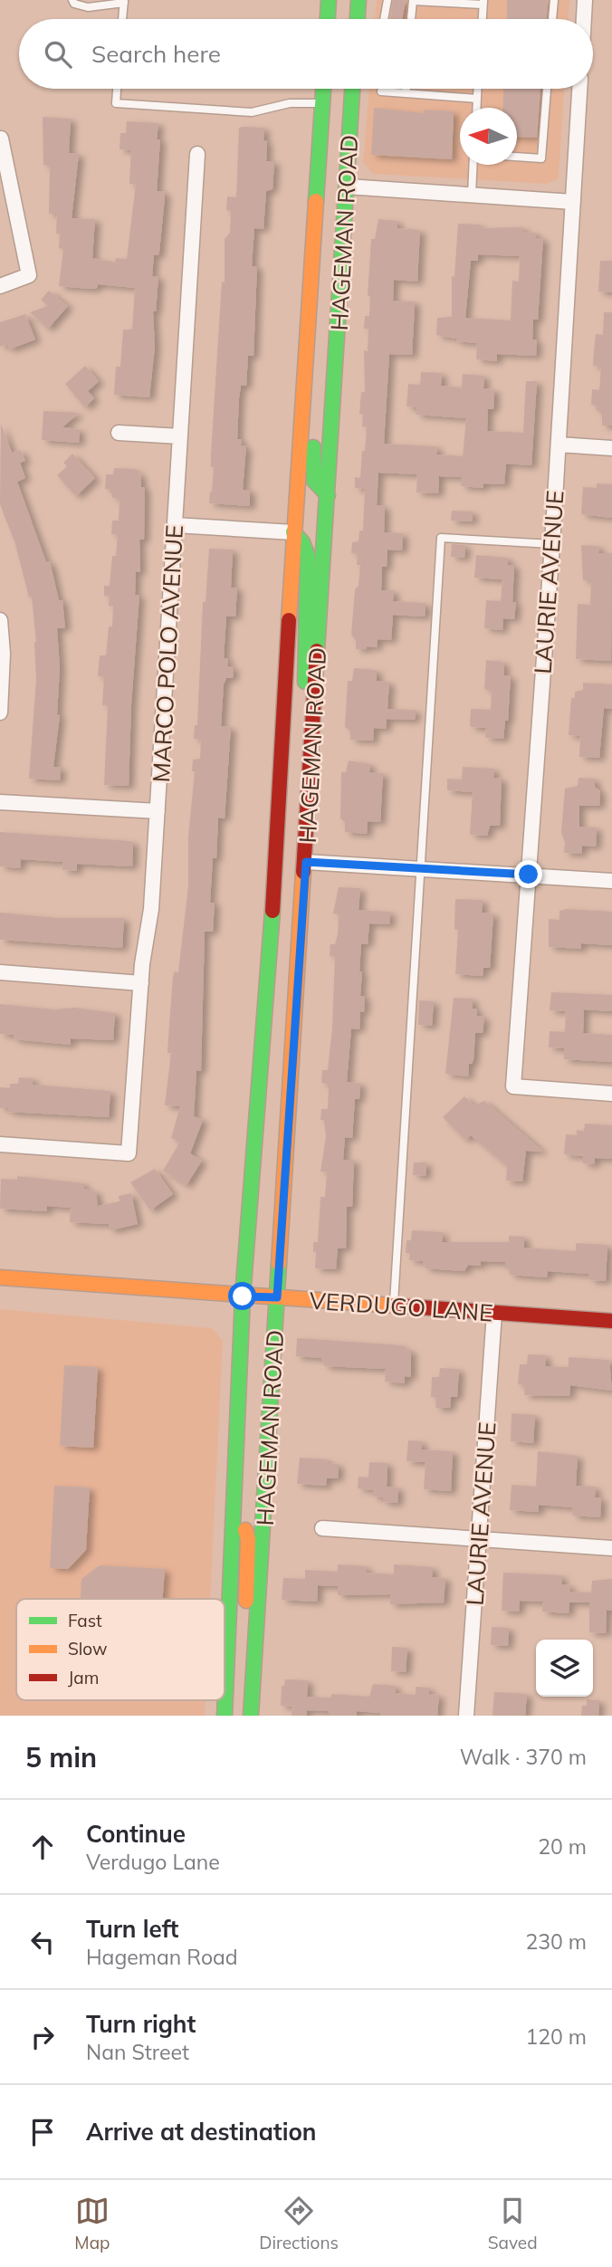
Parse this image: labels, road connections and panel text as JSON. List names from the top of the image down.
{
  "streets": {
    "main road": ["HAGEMAN ROAD", "VERDUGO LANE"],
    "street": ["LAURIE AVENUE", "MARCO POLO AVENUE"]
  },
  "crossings": [
    ["HAGEMAN ROAD", "VERDUGO LANE"],
    ["LAURIE AVENUE", "VERDUGO LANE"]
  ],
  "legend": ["Fast", "Slow", "Jam"],
  "north": "left",
  "page": {
    "search": "Search here",
    "heading": ["5 min", "Walk · 370 m"],
    "list": [
      ["Continue", "Verdugo Lane", "20 m"],
      ["Turn left", "Hageman Road", "230 m"],
      ["Turn right", "Nan Street", "120 m"],
      "Arrive at destination"
    ],
    "nav": ["Map", "Directions", "Saved"]
  }
}
